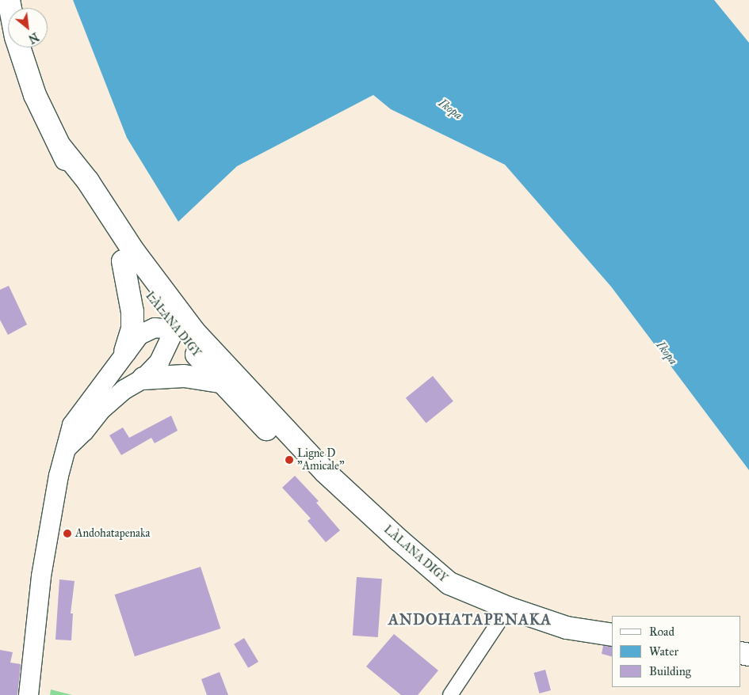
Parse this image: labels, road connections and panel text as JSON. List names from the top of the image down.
{
  "streets": {
    "main road": ["LÀLANA DIGY"]
  },
  "districts": ["ANDOHATAPENAKA"],
  "water": ["Ikopa"],
  "places": ["Ligne D \"Amicale\"", "Andohatapenaka"],
  "legend": ["Road", "Water", "Building"],
  "north": "bottom right"
}
